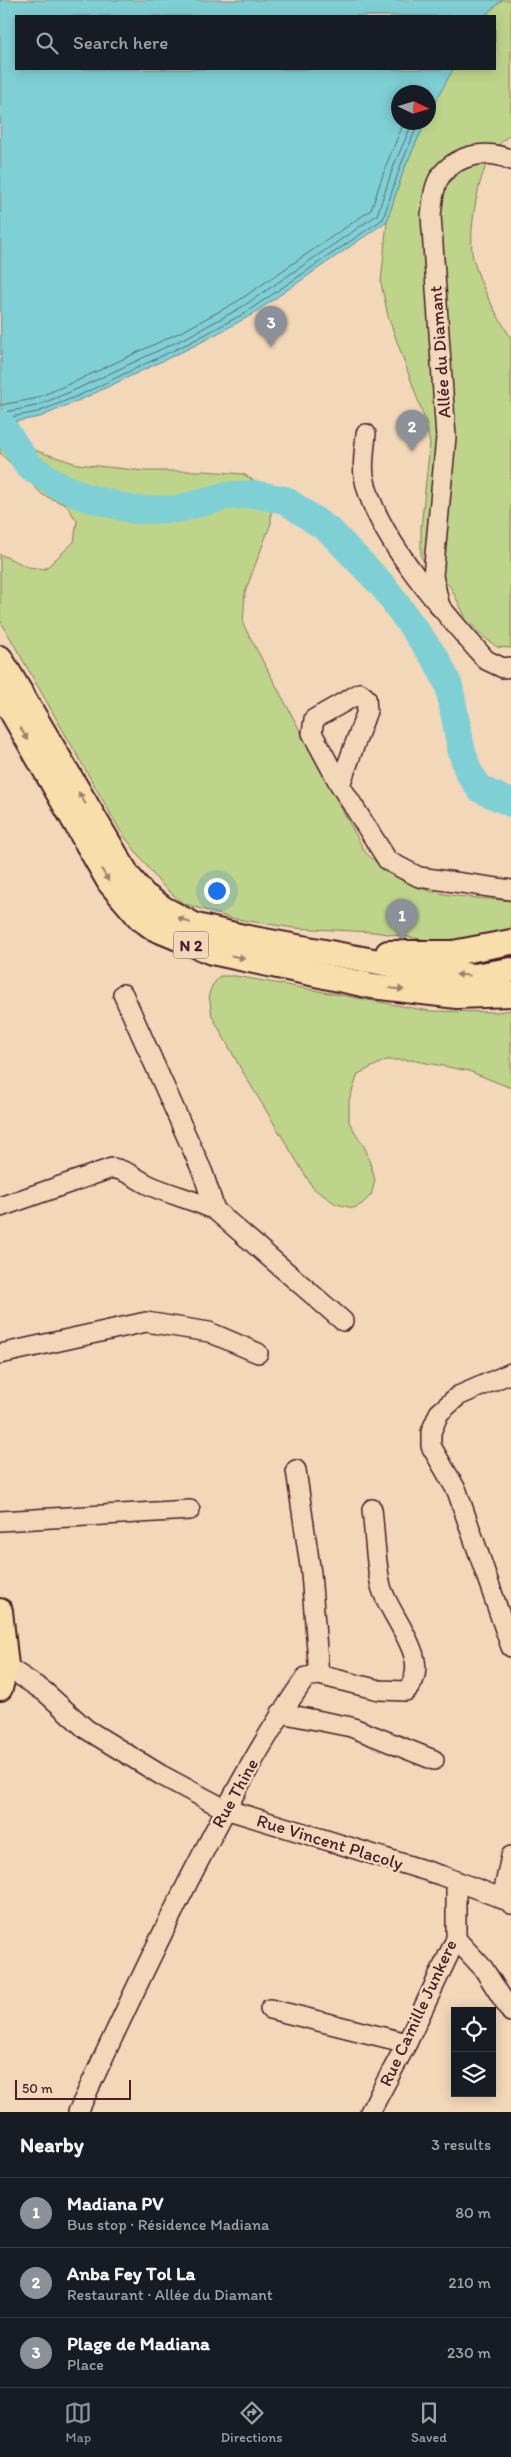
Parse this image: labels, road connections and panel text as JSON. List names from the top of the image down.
{
  "streets": {
    "main road": ["N 2"],
    "street": [
      "Allée du Diamant",
      "Rue Thine",
      "Rue Vincent Placoly",
      "Rue Camille Junkere"
    ]
  },
  "crossings": [
    ["Rue Thine", "Rue Vincent Placoly"],
    ["Rue Vincent Placoly", "Rue Camille Junkere"]
  ],
  "scale_bar": "50 m",
  "north": "right",
  "page": {
    "search": "Search here",
    "pins": ["3", "2", "1"],
    "scale": "50 m",
    "heading": ["Nearby", "3 results"],
    "list": [
      {
        "mark": "1",
        "name": "Madiana PV",
        "note": "Bus stop · Résidence Madiana",
        "value": "80 m"
      },
      {
        "mark": "2",
        "name": "Anba Fey Tol La",
        "note": "Restaurant · Allée du Diamant",
        "value": "210 m"
      },
      {
        "mark": "3",
        "name": "Plage de Madiana",
        "note": "Place",
        "value": "230 m"
      }
    ],
    "nav": ["Map", "Directions", "Saved"]
  }
}
